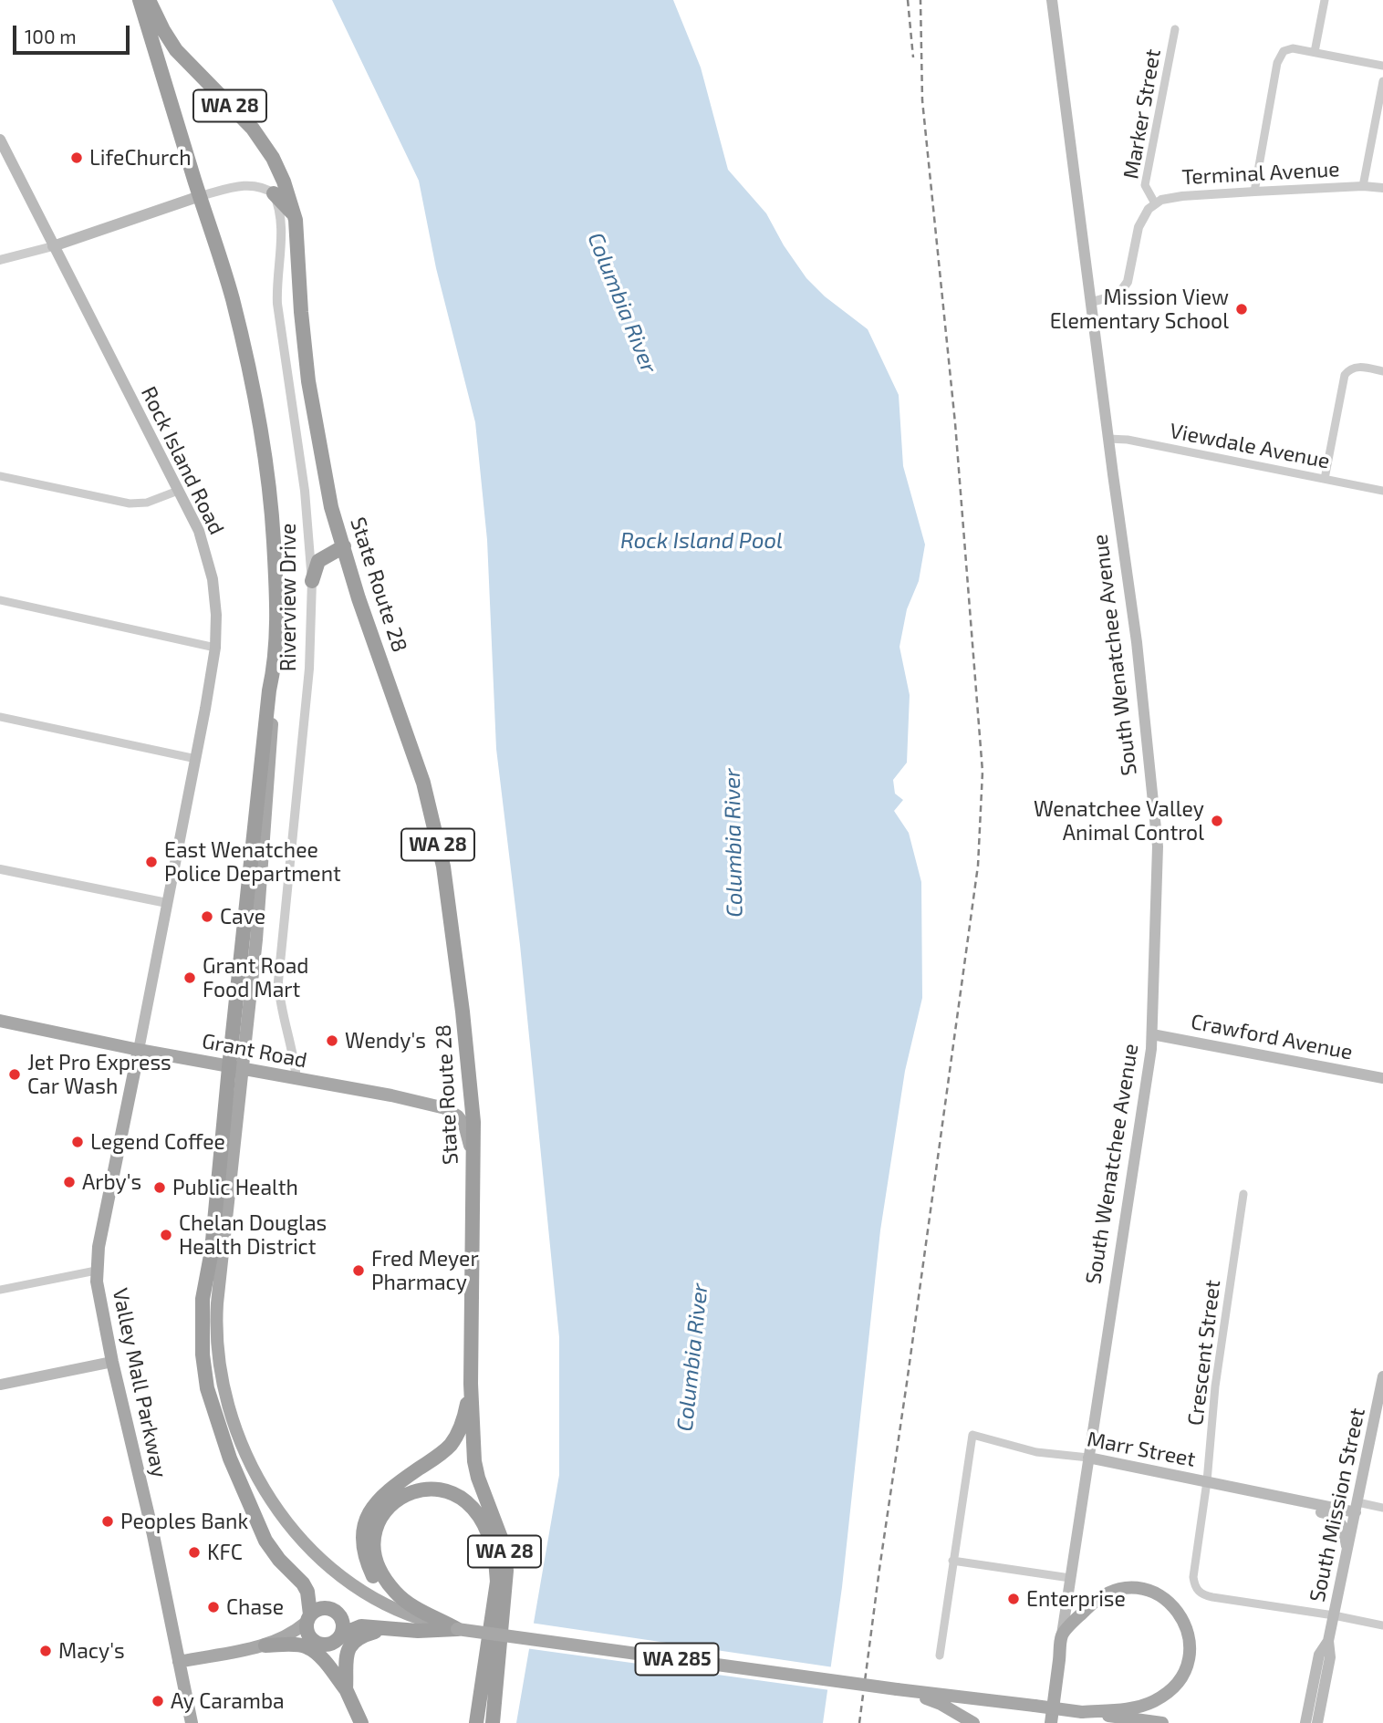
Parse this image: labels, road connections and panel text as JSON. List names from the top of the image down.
{
  "streets": {
    "highway": ["WA 28", "State Route 28"],
    "main road": [
      "Rock Island Road",
      "South Wenatchee Avenue",
      "Crawford Avenue",
      "Grant Road",
      "Valley Mall Parkway",
      "Marr Street",
      "South Mission Street",
      "WA 285"
    ],
    "street": [
      "Marker Street",
      "Terminal Avenue",
      "Viewdale Avenue",
      "Riverview Drive",
      "Crescent Street"
    ]
  },
  "crossings": [
    ["WA 28", "State Route 28"],
    ["Marker Street", "Terminal Avenue"],
    ["Terminal Avenue", "South Wenatchee Avenue"],
    ["Viewdale Avenue", "South Wenatchee Avenue"],
    ["Rock Island Road", "Grant Road"],
    ["Rock Island Road", "Valley Mall Parkway"],
    ["State Route 28", "Grant Road"],
    ["Riverview Drive", "Grant Road"],
    ["South Wenatchee Avenue", "Crawford Avenue"],
    ["South Wenatchee Avenue", "Marr Street"],
    ["Grant Road", "Valley Mall Parkway"],
    ["Crescent Street", "Marr Street"],
    ["Crescent Street", "South Mission Street"],
    ["Marr Street", "South Mission Street"]
  ],
  "water": ["Columbia River", "Rock Island Pool"],
  "places": [
    "LifeChurch",
    "Mission View Elementary School",
    "Wenatchee Valley Animal Control",
    "East Wenatchee Police Department",
    "Cave",
    "Grant Road Food Mart",
    "Wendy's",
    "Jet Pro Express Car Wash",
    "Legend Coffee",
    "Arby's",
    "Public Health",
    "Chelan Douglas Health District",
    "Fred Meyer Pharmacy",
    "Peoples Bank",
    "KFC",
    "Enterprise",
    "Chase",
    "Macy's",
    "Ay Caramba"
  ],
  "scale_bar": "100 m"
}
